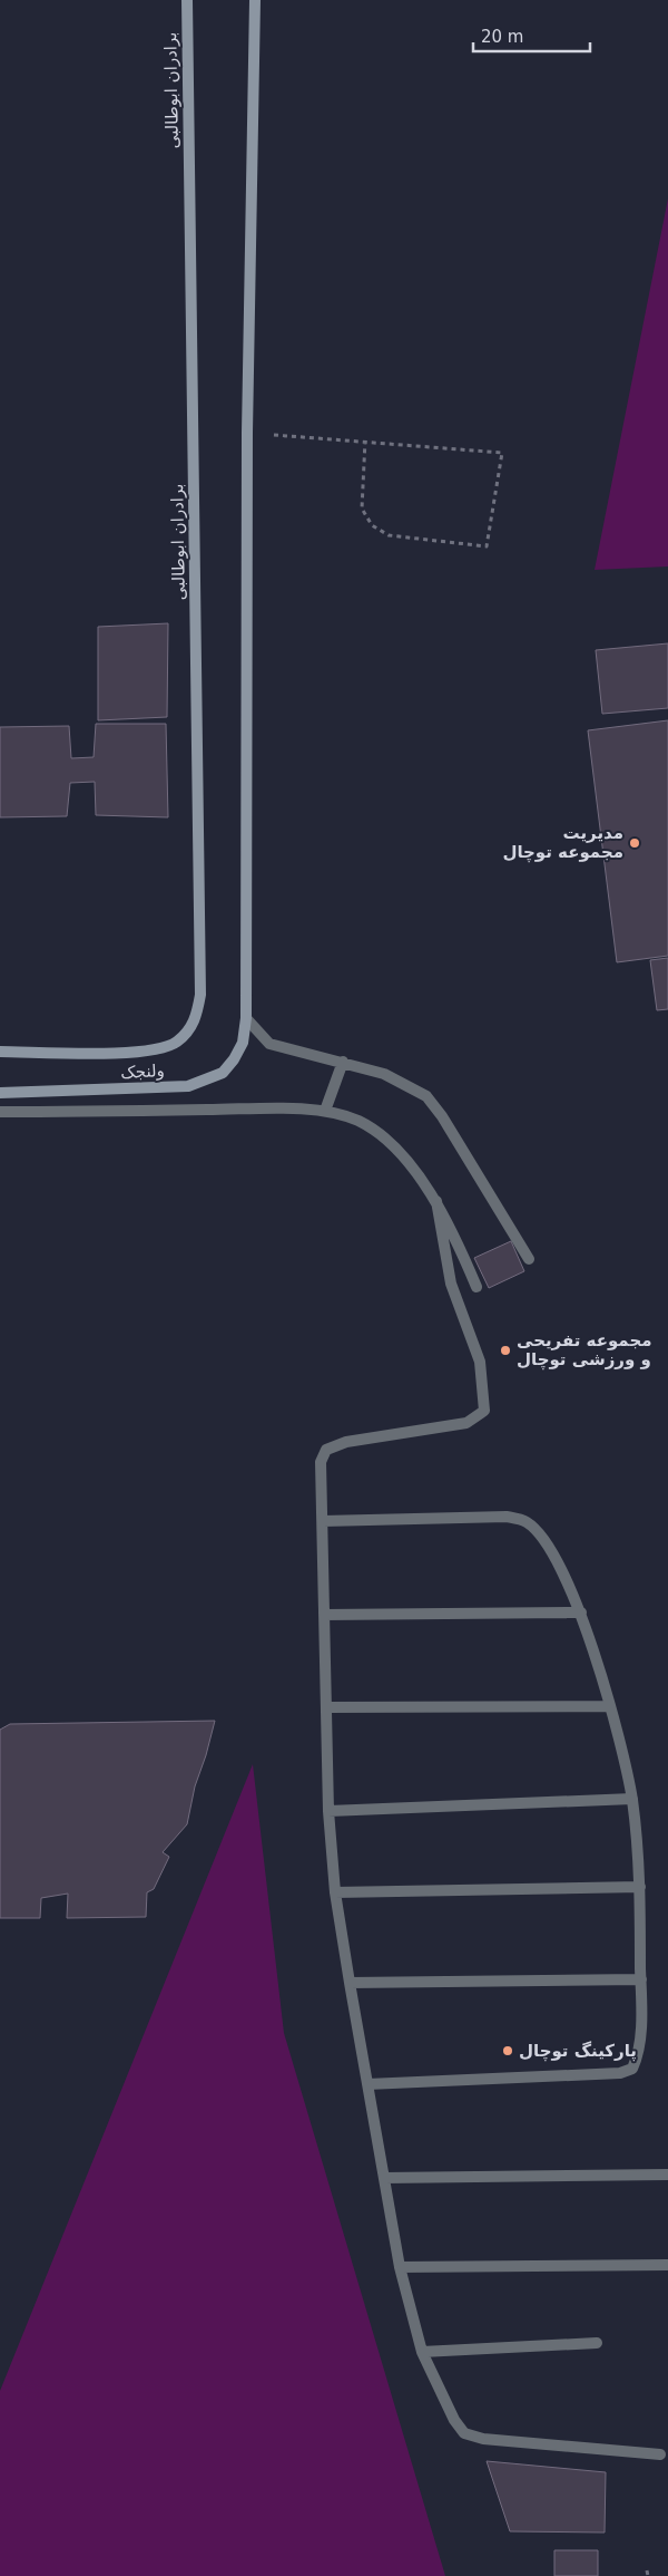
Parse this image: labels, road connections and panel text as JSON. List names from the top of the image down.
{
  "streets": {
    "main road": ["برادران ابوطالبی", "ولنجک"]
  },
  "crossings": [
    ["برادران ابوطالبی", "ولنجک"]
  ],
  "places": ["مدیریت مجموعه توچال", "مجموعه تفریحی و ورزشی توچال", "پارکینگ توچال"],
  "scale_bar": "20 m"
}
